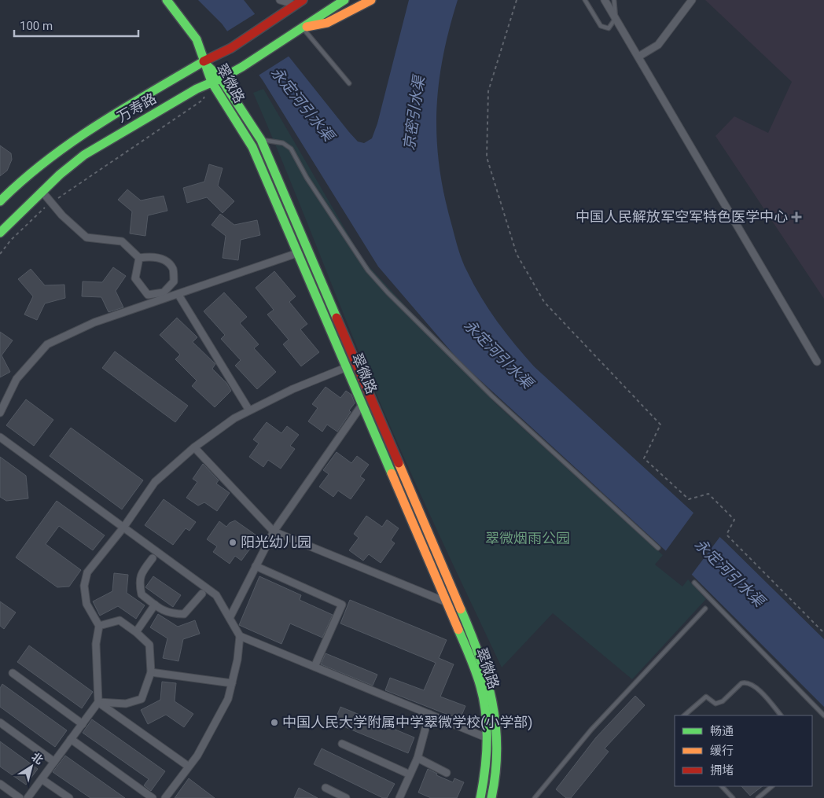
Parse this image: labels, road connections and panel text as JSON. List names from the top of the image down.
{
  "streets": {
    "main road": ["翠微路", "万寿路"]
  },
  "crossings": [
    ["翠微路", "万寿路"]
  ],
  "water": ["永定河引水渠", "京密引水渠"],
  "parks": ["翠微烟雨公园"],
  "places": {
    "health": ["中国人民解放军空军特色医学中心"],
    "other": ["阳光幼儿园", "中国人民大学附属中学翠微学校(小学部)"]
  },
  "legend": ["畅通", "缓行", "拥堵"],
  "scale_bar": "100 m",
  "north": "top right"
}
